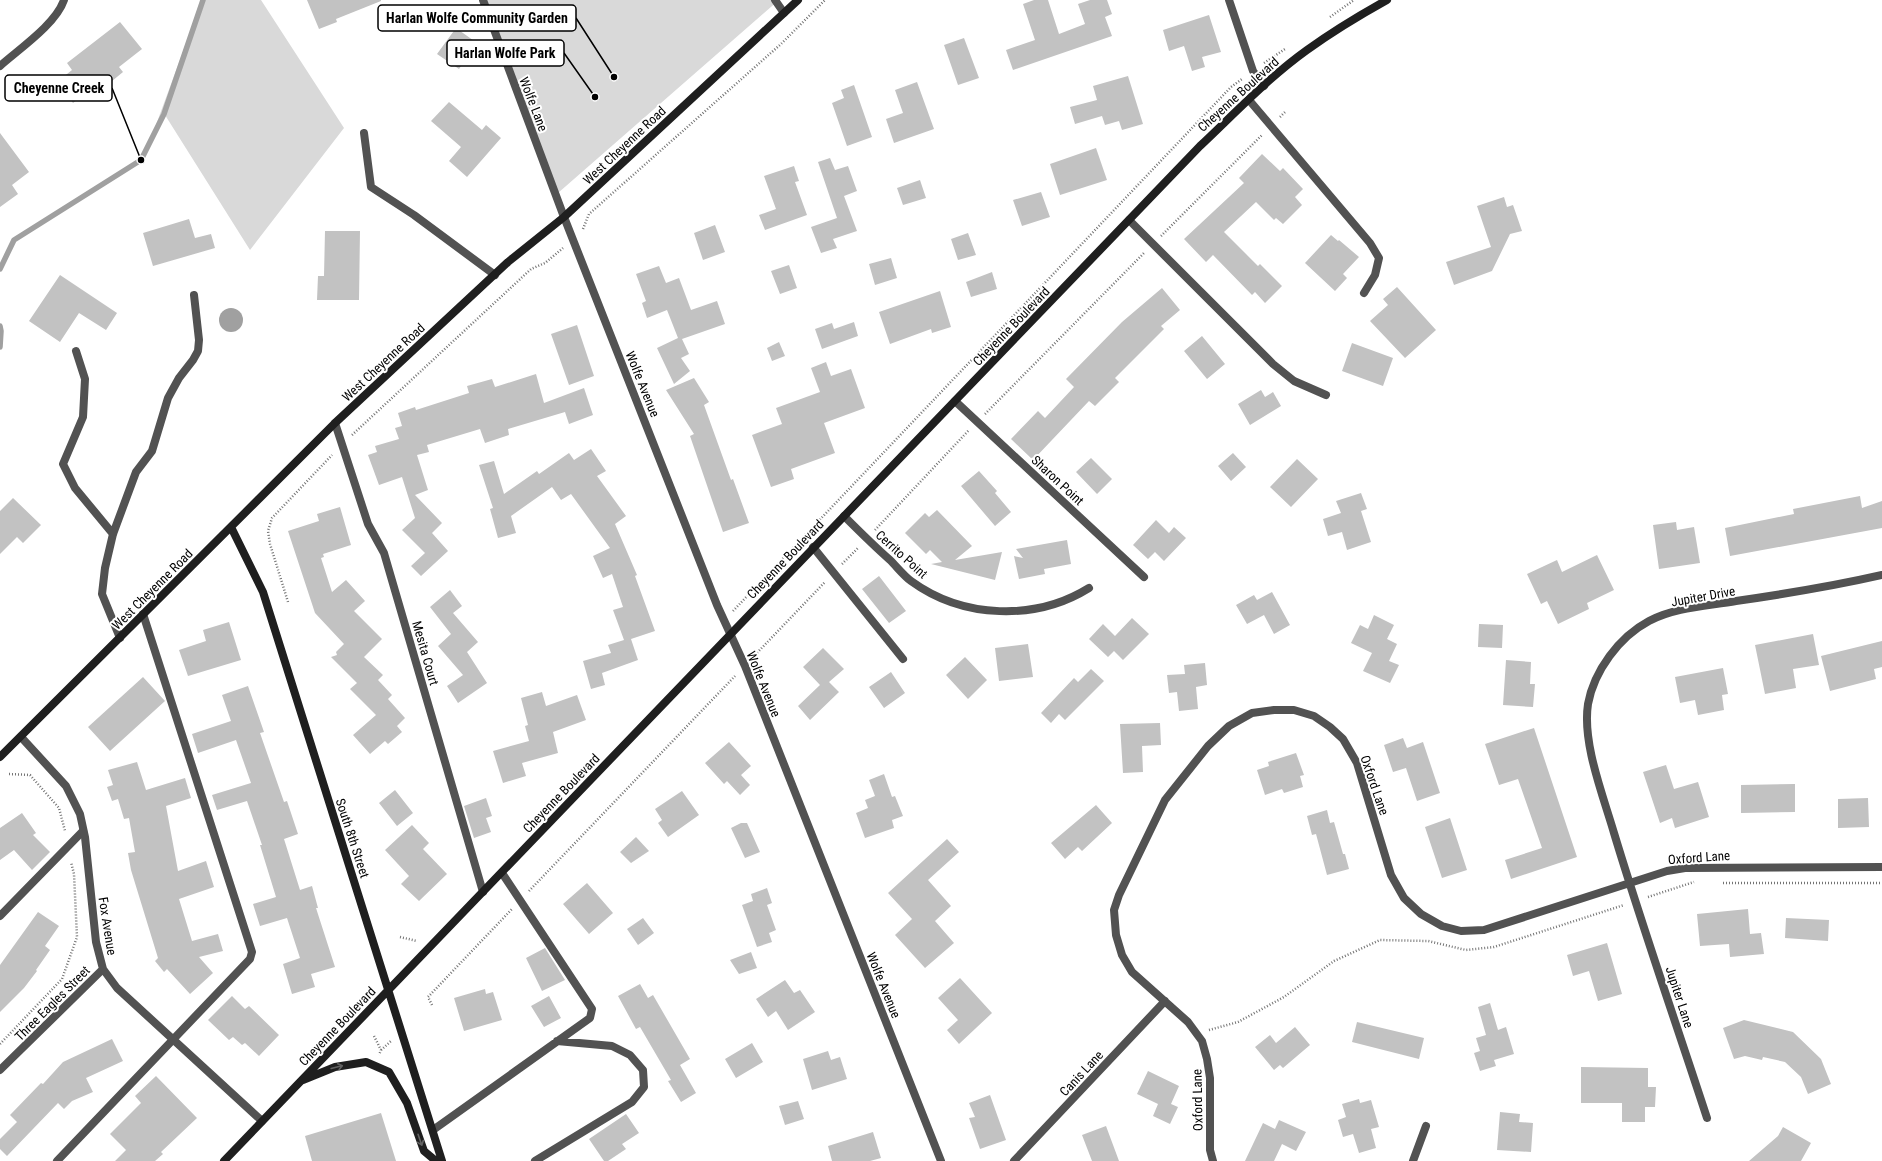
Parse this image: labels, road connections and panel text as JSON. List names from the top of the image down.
{
  "streets": {
    "main road": ["Cheyenne Boulevard", "West Cheyenne Road", "South 8th Street"],
    "street": [
      "Wolfe Lane",
      "Wolfe Avenue",
      "Sharon Point",
      "Cerrito Point",
      "Jupiter Drive",
      "Mesita Court",
      "Oxford Lane",
      "Fox Avenue",
      "Jupiter Lane",
      "Three Eagles Street",
      "Canis Lane"
    ]
  },
  "crossings": [
    ["Cheyenne Boulevard", "Wolfe Avenue"],
    ["Cheyenne Boulevard", "Sharon Point"],
    ["Cheyenne Boulevard", "Cerrito Point"],
    ["Cheyenne Boulevard", "Mesita Court"],
    ["Cheyenne Boulevard", "South 8th Street"],
    ["Cheyenne Boulevard", "Fox Avenue"],
    ["Wolfe Lane", "West Cheyenne Road"],
    ["Wolfe Lane", "Wolfe Avenue"],
    ["West Cheyenne Road", "Wolfe Avenue"],
    ["West Cheyenne Road", "Mesita Court"],
    ["West Cheyenne Road", "South 8th Street"],
    ["West Cheyenne Road", "Fox Avenue"],
    ["Jupiter Drive", "Oxford Lane"],
    ["Jupiter Drive", "Jupiter Lane"],
    ["Oxford Lane", "Jupiter Lane"],
    ["Oxford Lane", "Canis Lane"],
    ["Fox Avenue", "Three Eagles Street"]
  ],
  "places": ["Harlan Wolfe Community Garden", "Harlan Wolfe Park", "Cheyenne Creek"]
}
